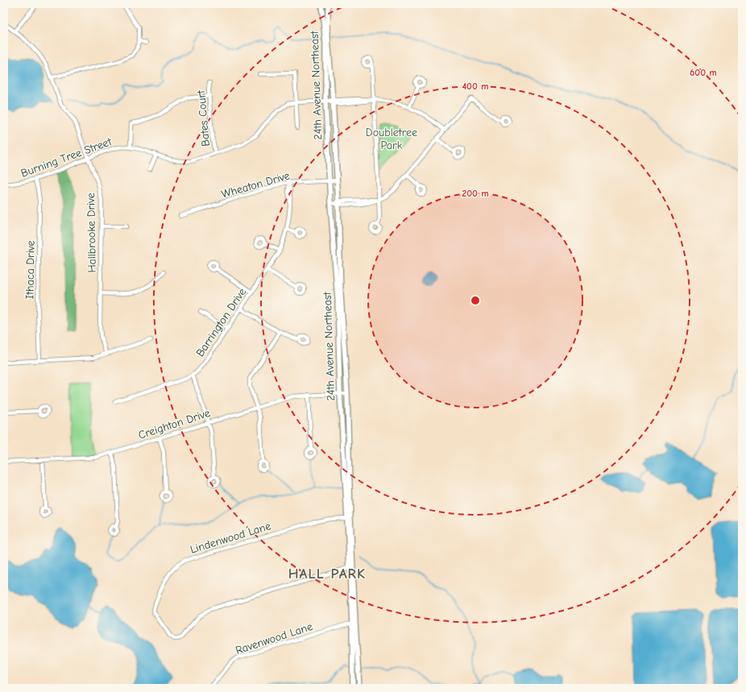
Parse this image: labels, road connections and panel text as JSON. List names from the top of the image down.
{
  "streets": {
    "street": [
      "24th Avenue Northeast",
      "Bates Court",
      "Burning Tree Street",
      "Wheaton Drive",
      "Hallbrooke Drive",
      "Ithaca Drive",
      "Barrington Drive",
      "Creighton Drive",
      "Lindenwood Lane",
      "Ravenwood Lane"
    ]
  },
  "crossings": [
    ["24th Avenue Northeast", "Burning Tree Street"],
    ["24th Avenue Northeast", "Wheaton Drive"],
    ["24th Avenue Northeast", "Creighton Drive"],
    ["24th Avenue Northeast", "Lindenwood Lane"],
    ["24th Avenue Northeast", "Ravenwood Lane"],
    ["Bates Court", "Burning Tree Street"],
    ["Burning Tree Street", "Hallbrooke Drive"],
    ["Burning Tree Street", "Ithaca Drive"],
    ["Wheaton Drive", "Barrington Drive"]
  ],
  "districts": ["HALL PARK"],
  "parks": ["Doubletree Park"],
  "rings": ["600 m", "400 m", "200 m"]
}
